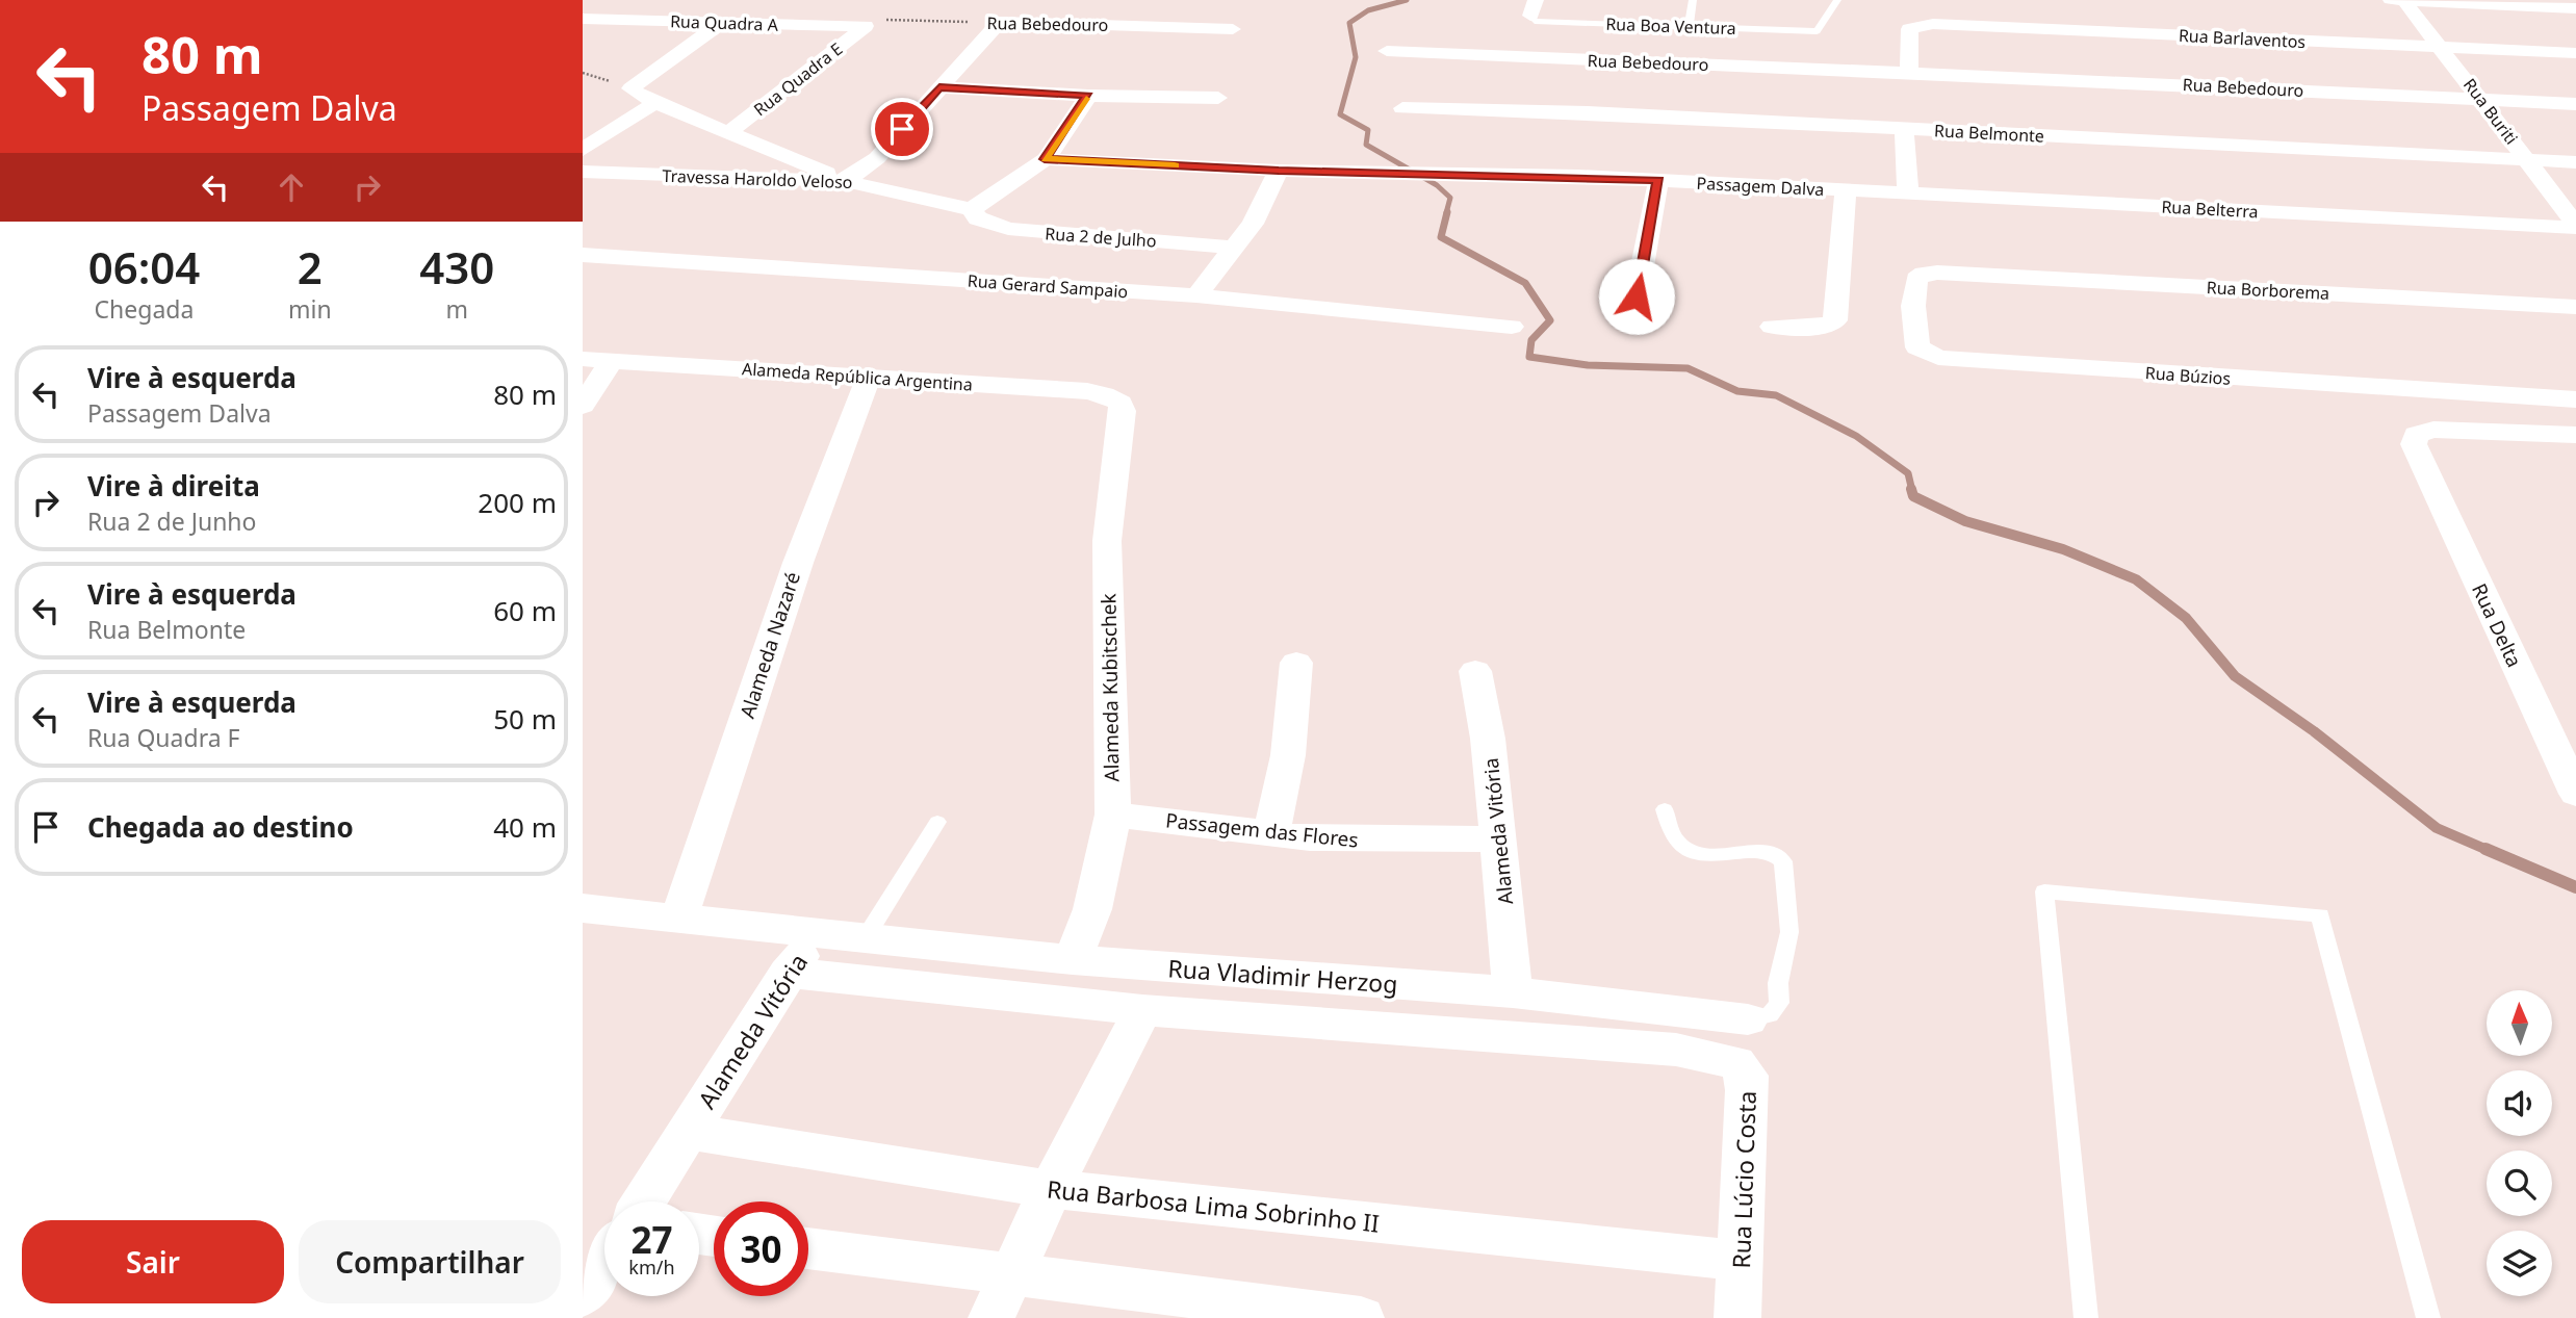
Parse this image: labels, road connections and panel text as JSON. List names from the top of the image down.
{
  "streets": {
    "street": [
      "Rua Quadra A",
      "Rua Bebedouro",
      "Rua Barlaventos",
      "Rua Quadra E",
      "Rua Buriti",
      "Rua Belmonte",
      "Travessa Haroldo Veloso",
      "Passagem Dalva",
      "Rua Belterra",
      "Rua 2 de Julho",
      "Rua Gerard Sampaio",
      "Rua Borborema",
      "Rua Búzios",
      "Alameda República Argentina",
      "Rua Delta",
      "Alameda Nazaré",
      "Alameda Kubitschek",
      "Passagem das Flores",
      "Alameda Vitória",
      "Rua Vladimir Herzog",
      "Rua Lúcio Costa",
      "Rua Barbosa Lima Sobrinho II"
    ],
    "lane": ["Rua Boa Ventura"]
  },
  "crossings": [
    ["Rua Quadra A", "Rua Bebedouro"],
    ["Rua Quadra A", "Rua Quadra E"],
    ["Rua Bebedouro", "Rua Barlaventos"],
    ["Rua Bebedouro", "Rua Quadra E"],
    ["Rua Bebedouro", "Rua Buriti"],
    ["Rua Barlaventos", "Rua Buriti"],
    ["Rua Buriti", "Rua Belmonte"],
    ["Rua Buriti", "Rua Belterra"],
    ["Travessa Haroldo Veloso", "Rua 2 de Julho"],
    ["Passagem Dalva", "Rua Belterra"],
    ["Rua Borborema", "Rua Búzios"],
    ["Alameda República Argentina", "Alameda Nazaré"],
    ["Alameda República Argentina", "Alameda Kubitschek"],
    ["Alameda Nazaré", "Rua Vladimir Herzog"],
    ["Alameda Kubitschek", "Passagem das Flores"],
    ["Alameda Kubitschek", "Rua Vladimir Herzog"],
    ["Passagem das Flores", "Alameda Vitória"],
    ["Alameda Vitória", "Rua Vladimir Herzog"],
    ["Alameda Vitória", "Rua Lúcio Costa"],
    ["Alameda Vitória", "Rua Barbosa Lima Sobrinho II"],
    ["Rua Lúcio Costa", "Rua Barbosa Lima Sobrinho II"]
  ],
  "north": "top",
  "page": {
    "turn": ["80 m", "Passagem Dalva"],
    "eta": [
      "06:04",
      "Chegada",
      "2",
      "min",
      "430",
      "m"
    ],
    "list": [
      {
        "name": "Vire à esquerda",
        "note": "Passagem Dalva",
        "value": "80 m"
      },
      {
        "name": "Vire à direita",
        "note": "Rua 2 de Junho",
        "value": "200 m"
      },
      {
        "name": "Vire à esquerda",
        "note": "Rua Belmonte",
        "value": "60 m"
      },
      {
        "name": "Vire à esquerda",
        "note": "Rua Quadra F",
        "value": "50 m"
      },
      {
        "name": "Chegada ao destino",
        "value": "40 m"
      }
    ],
    "speed": "27 km/h",
    "limit": "30",
    "buttons": ["Sair", "Compartilhar"]
  }
}
